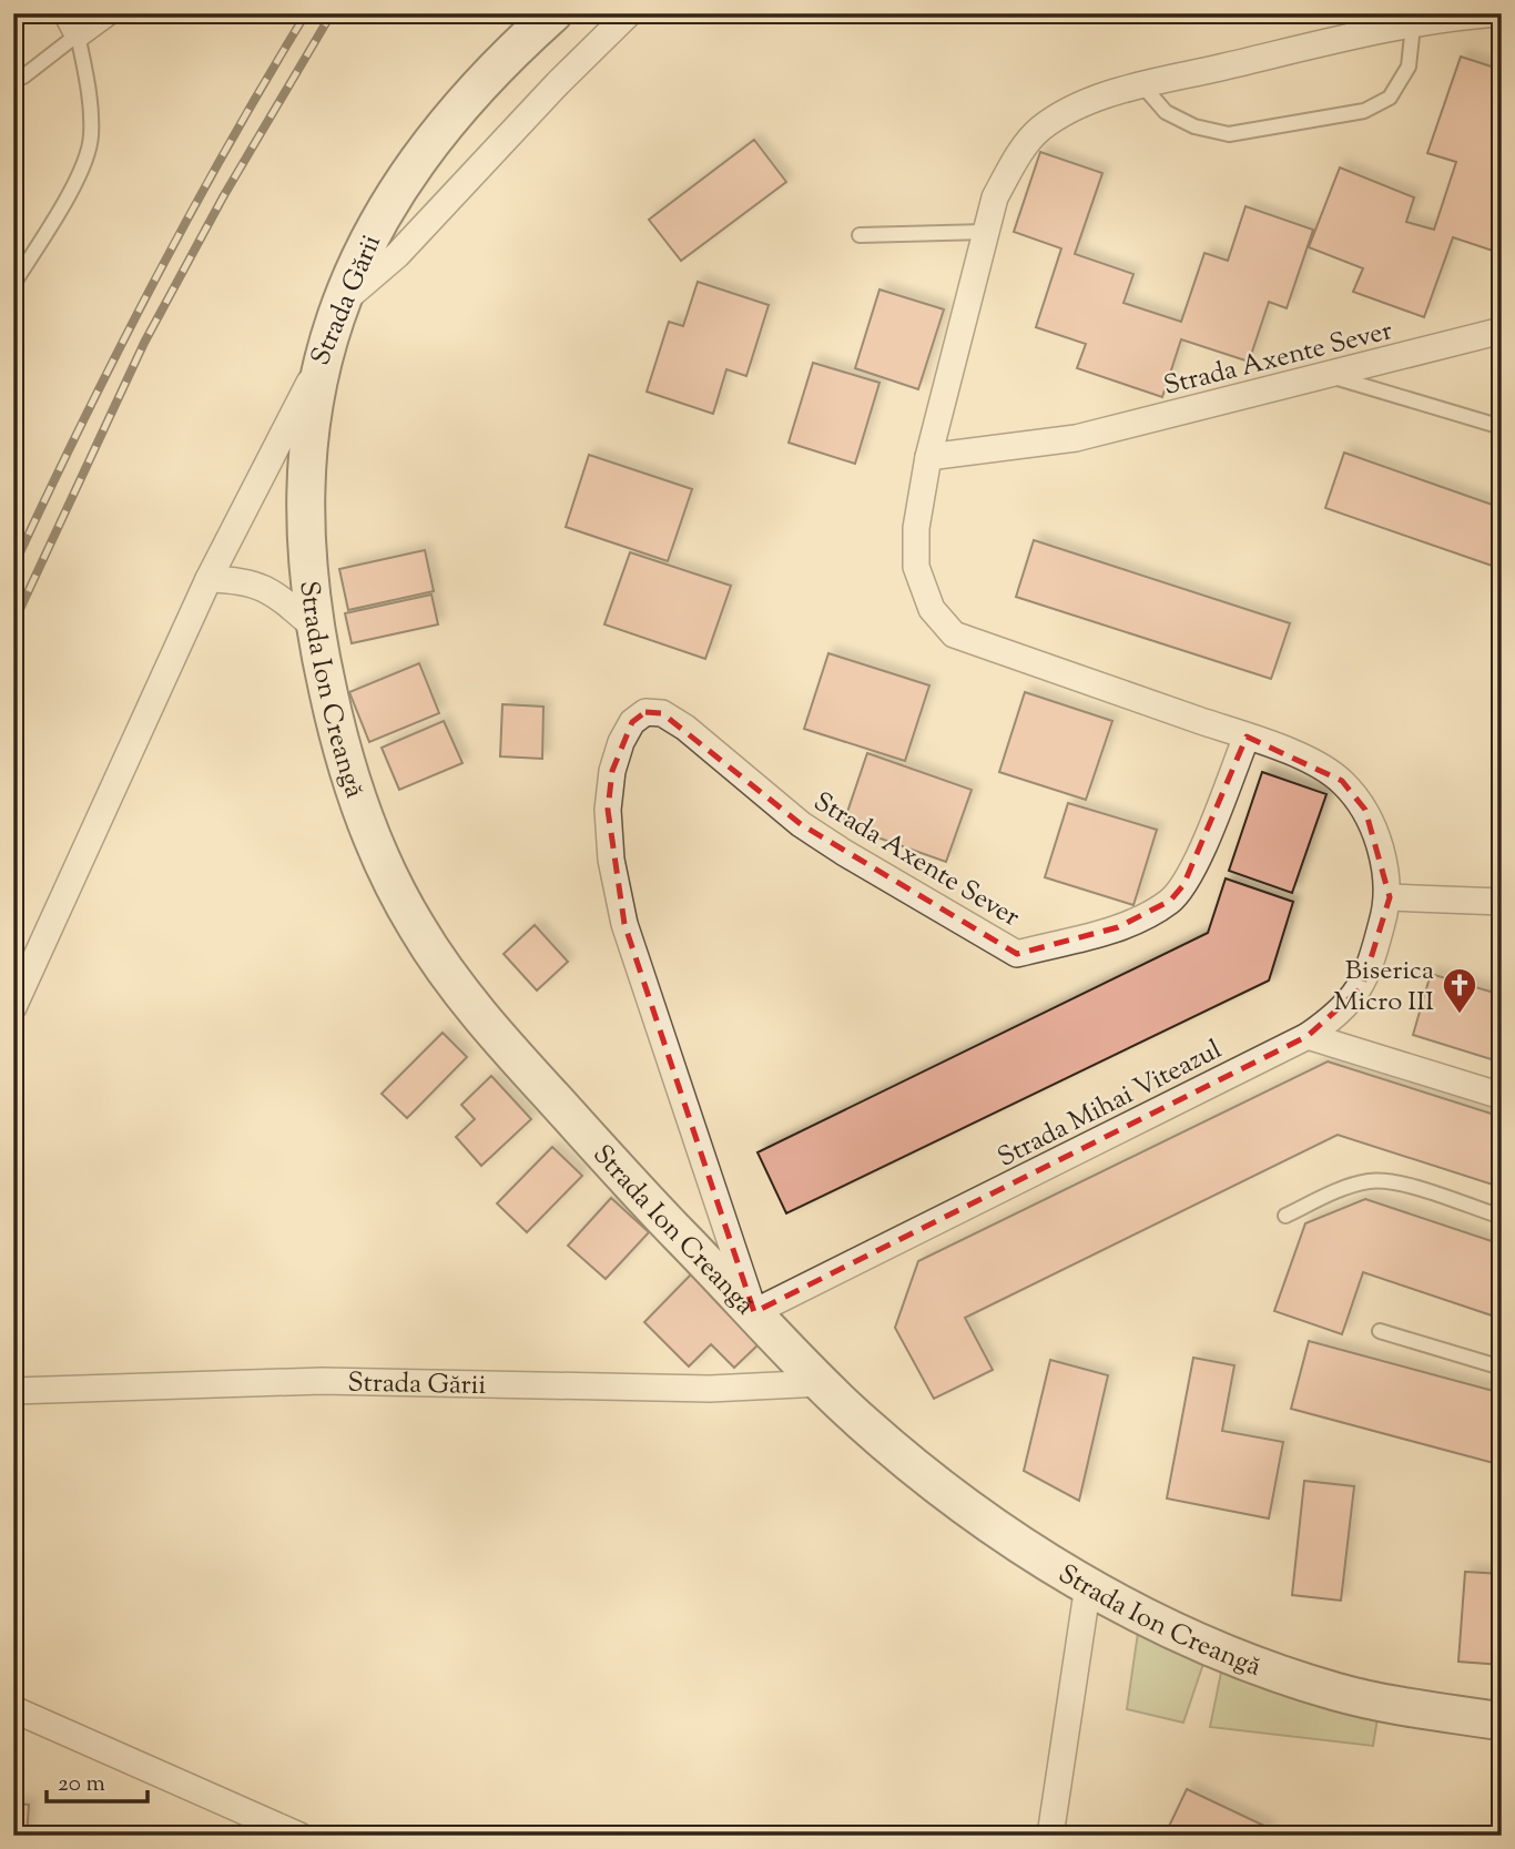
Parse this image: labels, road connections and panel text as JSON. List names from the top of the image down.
{
  "streets": {
    "main road": ["Strada Gării", "Strada Ion Creangă"],
    "street": ["Strada Axente Sever", "Strada Mihai Viteazul"]
  },
  "crossings": [
    ["Strada Gării", "Strada Ion Creangă"],
    ["Strada Axente Sever", "Strada Ion Creangă"],
    ["Strada Axente Sever", "Strada Mihai Viteazul"],
    ["Strada Ion Creangă", "Strada Mihai Viteazul"]
  ],
  "places": {
    "church": ["Biserica Micro III"]
  },
  "scale_bar": "20 m"
}
